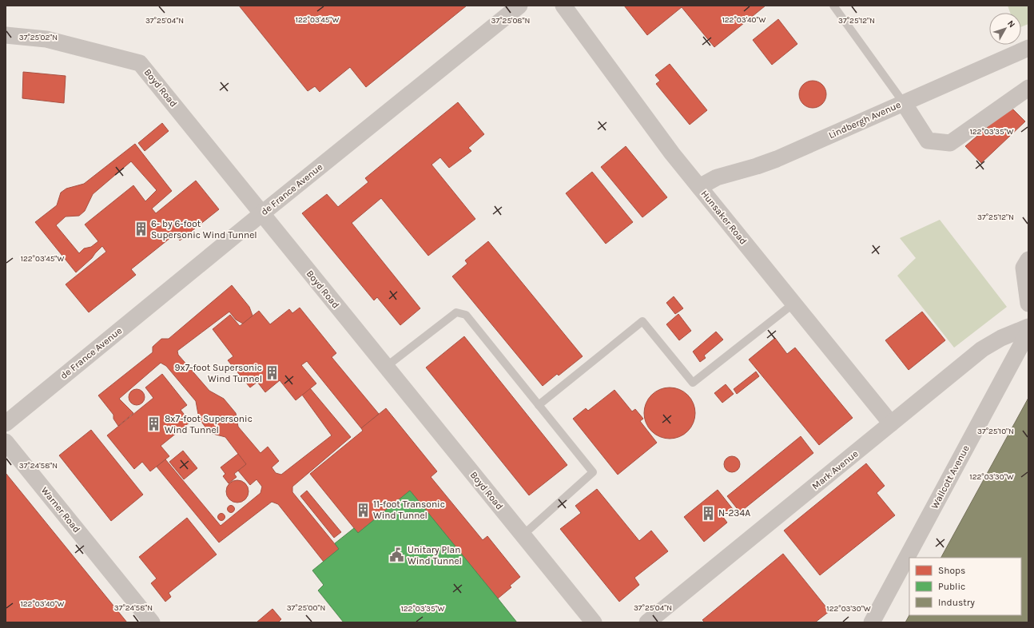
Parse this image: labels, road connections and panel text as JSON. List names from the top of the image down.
{
  "streets": {
    "street": [
      "Boyd Road",
      "Lindbergh Avenue",
      "de France Avenue",
      "Hunsaker Road",
      "Mark Avenue",
      "Wallcott Avenue",
      "Warner Road"
    ]
  },
  "crossings": [
    ["Boyd Road", "de France Avenue"],
    ["Lindbergh Avenue", "Hunsaker Road"],
    ["Hunsaker Road", "Mark Avenue"]
  ],
  "places": {
    "building": [
      "6- by 6-foot Supersonic Wind Tunnel",
      "9x7-foot Supersonic Wind Tunnel",
      "8x7-foot Supersonic Wind Tunnel",
      "11-foot Transonic Wind Tunnel",
      "N-234A"
    ],
    "public building": ["Unitary Plan Wind Tunnel"]
  },
  "legend": ["Shops", "Public", "Industry"],
  "north": "top right",
  "coordinates": [
    "122°03'40\"W",
    "122°03'45\"W",
    "37°25'04\"N",
    "37°25'08\"N",
    "37°25'12\"N",
    "37°25'02\"N",
    "122°03'35\"W",
    "37°25'10\"N",
    "37°24'58\"N",
    "122°03'30\"W",
    "37°25'00\"N"
  ]
}
